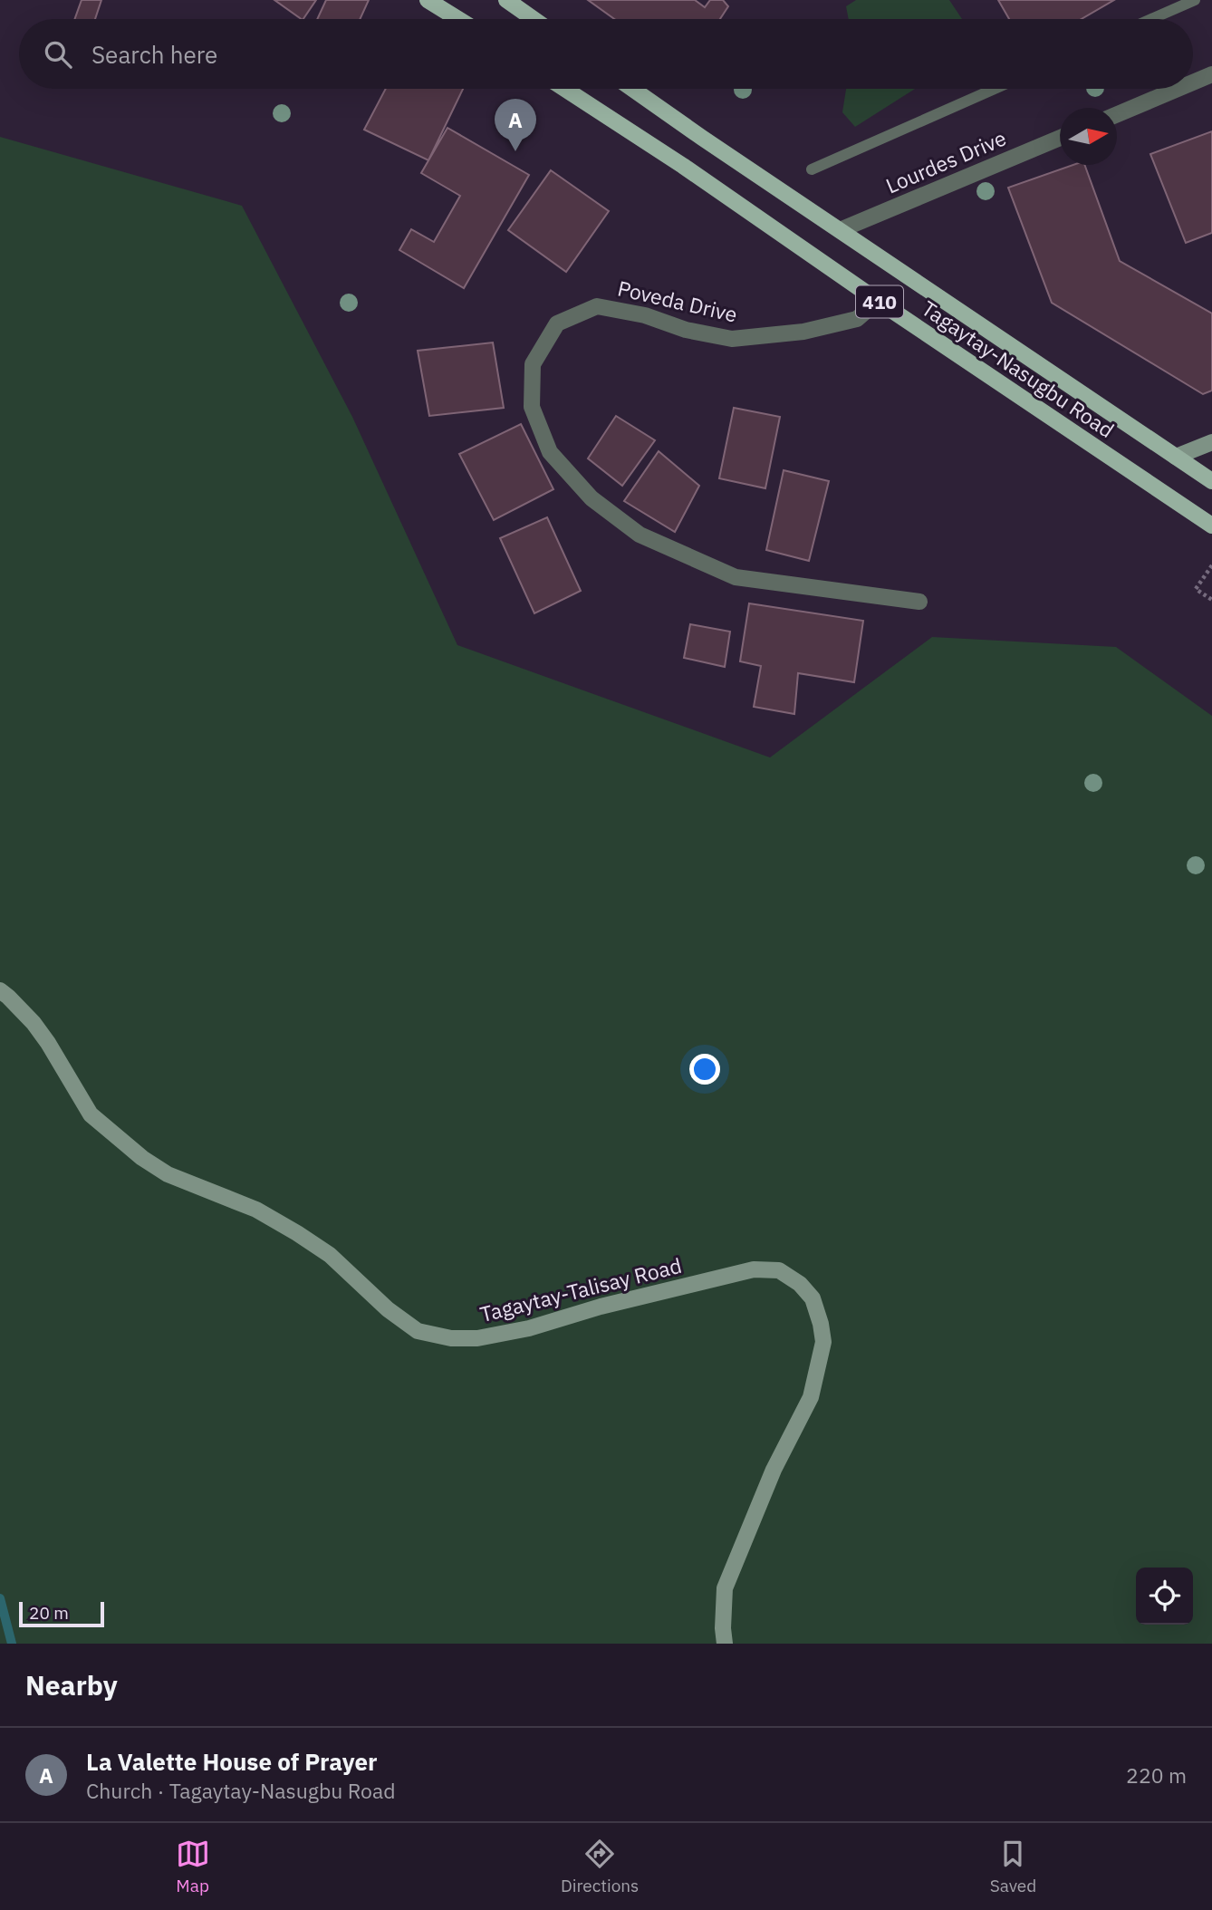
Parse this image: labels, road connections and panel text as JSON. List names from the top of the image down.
{
  "streets": {
    "main road": ["410", "Tagaytay-Nasugbu Road", "Tagaytay-Talisay Road"],
    "street": ["Lourdes Drive", "Poveda Drive"]
  },
  "crossings": [
    ["Lourdes Drive", "Tagaytay-Nasugbu Road"],
    ["Poveda Drive", "Tagaytay-Nasugbu Road"]
  ],
  "scale_bar": "20 m",
  "north": "right",
  "page": {
    "search": "Search here",
    "pins": "A",
    "scale": "20 m",
    "heading": "Nearby",
    "list": [
      {
        "mark": "A",
        "name": "La Valette House of Prayer",
        "note": "Church · Tagaytay-Nasugbu Road",
        "value": "220 m"
      }
    ],
    "nav": ["Map", "Directions", "Saved"]
  }
}
